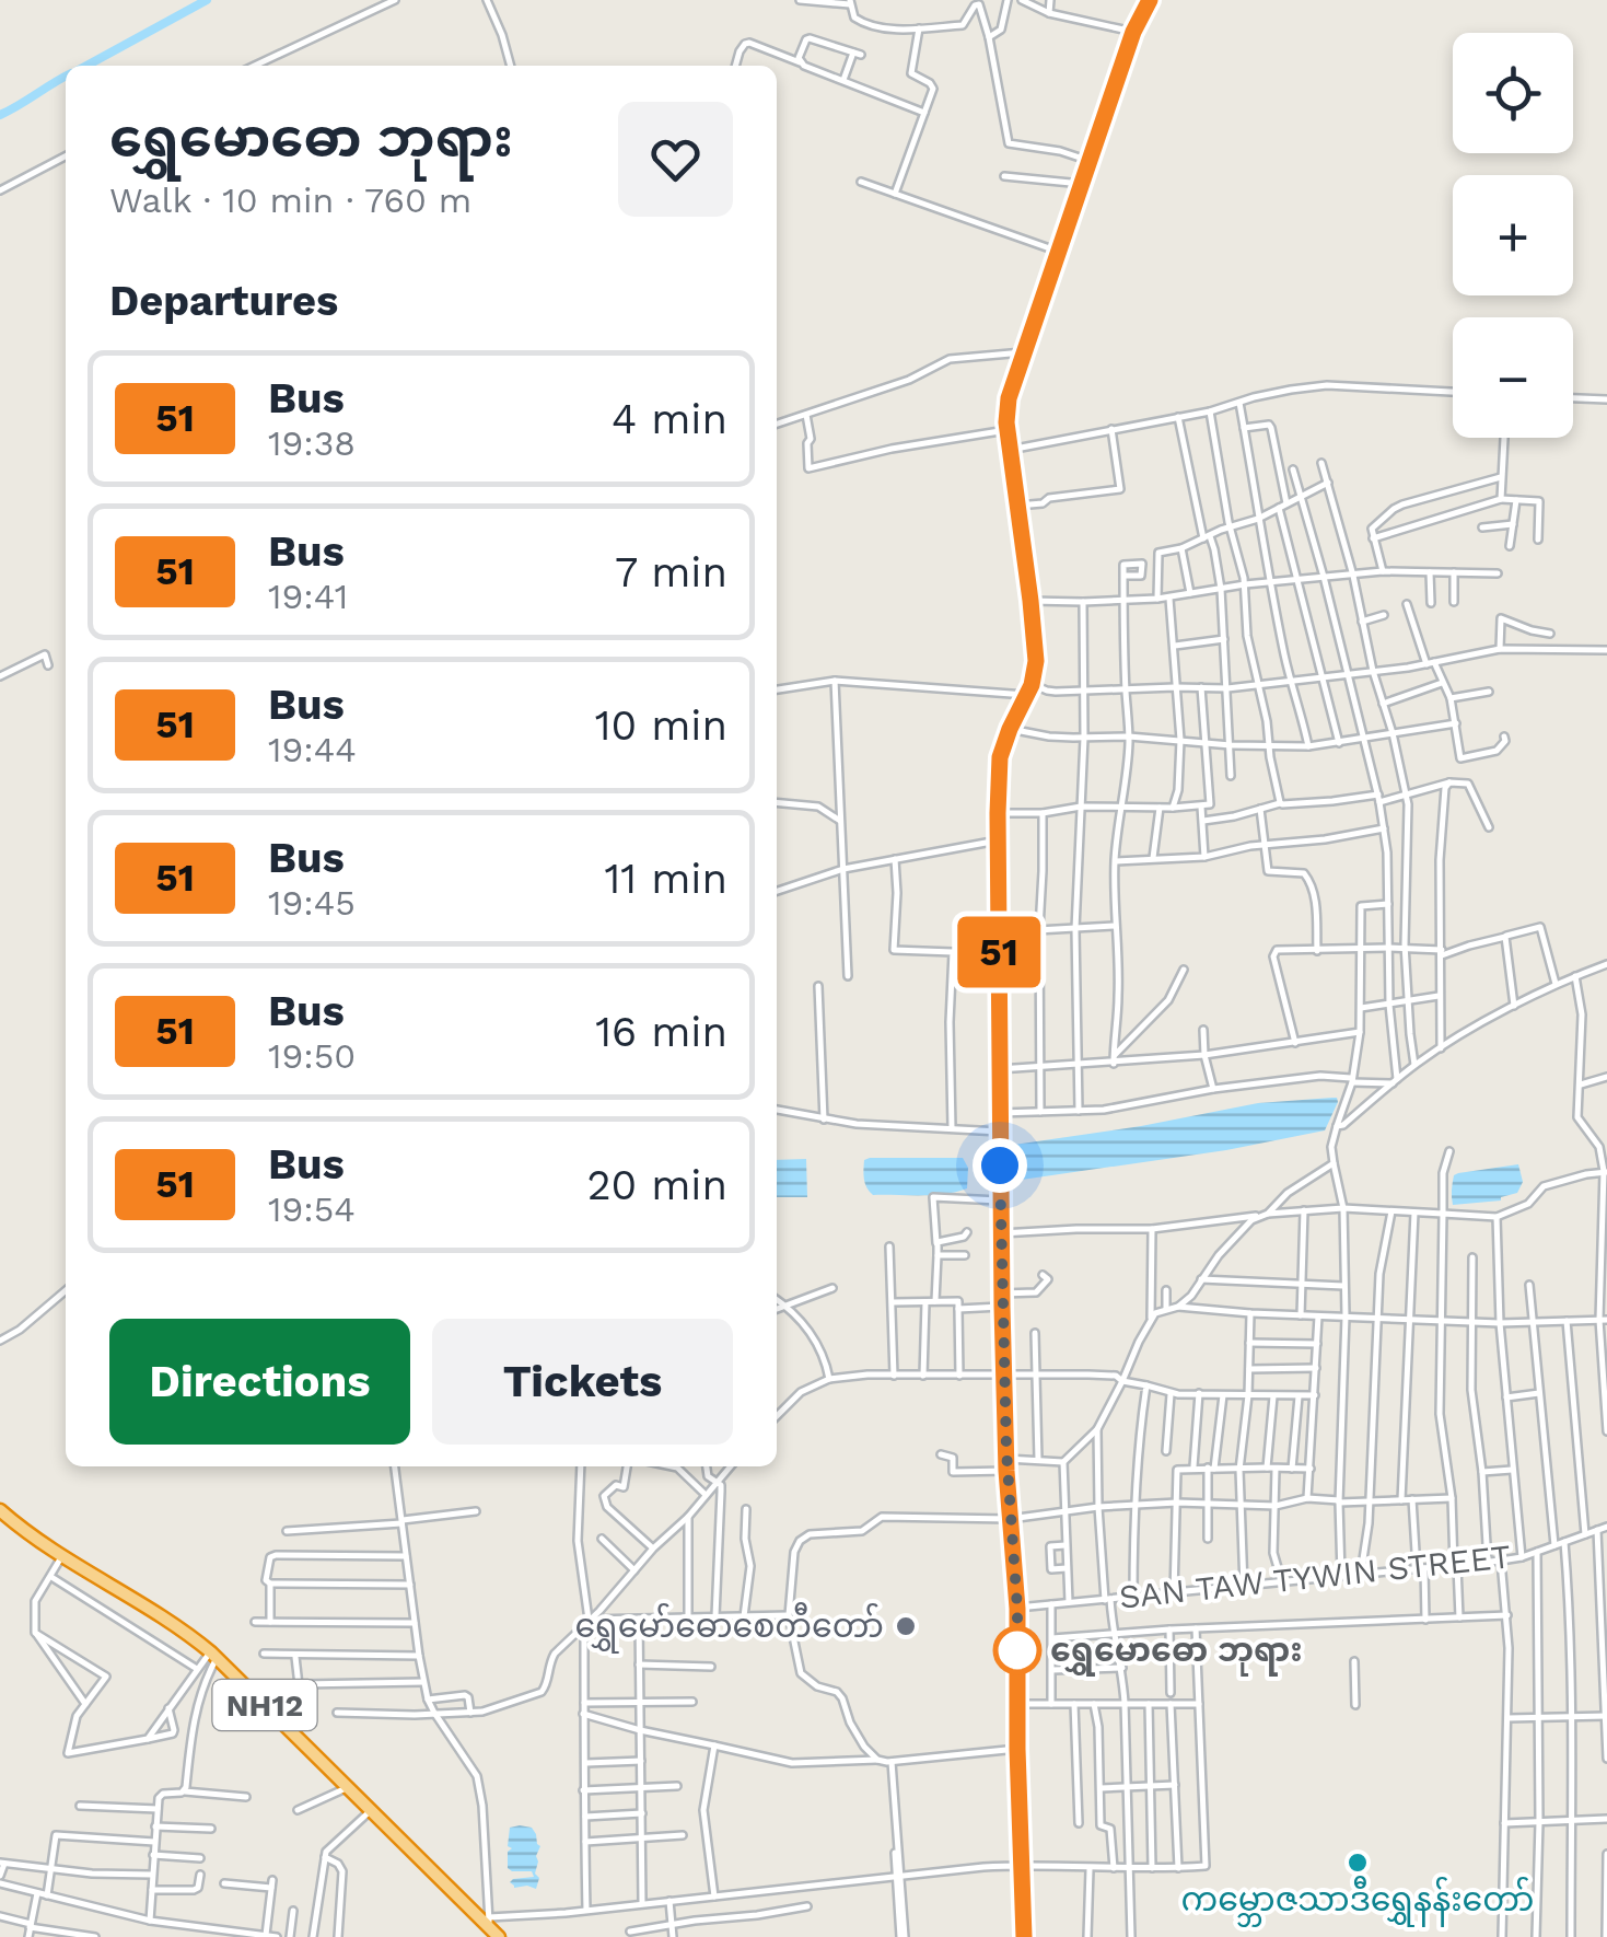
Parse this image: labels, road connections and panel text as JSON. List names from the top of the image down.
{
  "streets": {
    "highway": ["NH12"],
    "street": ["SAN TAW TYWIN STREET"]
  },
  "places": ["ရွှေမော်ဓောစေတီတော်", "ရွှေမောဓော ဘုရား", "ကမ္ဘောဇသာဒီရွှေနန်းတော်"],
  "lines": ["bus line 51"],
  "page": {
    "on_map": "51",
    "map_buttons": ["+", "−"],
    "heading": [
      ["ရွှေမောဓော ဘုရား", "Walk · 10 min · 760 m"],
      "Departures"
    ],
    "list": [
      {
        "mark": "51",
        "name": "Bus",
        "note": "19:38",
        "value": "4 min"
      },
      {
        "mark": "51",
        "name": "Bus",
        "note": "19:41",
        "value": "7 min"
      },
      {
        "mark": "51",
        "name": "Bus",
        "note": "19:44",
        "value": "10 min"
      },
      {
        "mark": "51",
        "name": "Bus",
        "note": "19:45",
        "value": "11 min"
      },
      {
        "mark": "51",
        "name": "Bus",
        "note": "19:50",
        "value": "16 min"
      },
      {
        "mark": "51",
        "name": "Bus",
        "note": "19:54",
        "value": "20 min"
      }
    ],
    "buttons": ["Directions", "Tickets"]
  }
}
